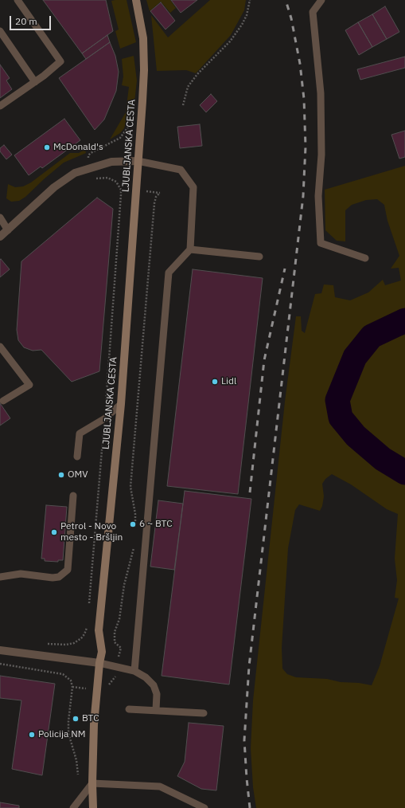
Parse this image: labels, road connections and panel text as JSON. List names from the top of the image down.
{
  "streets": {
    "main road": ["LJUBLJANSKA CESTA"]
  },
  "places": [
    "McDonald's",
    "Lidl",
    "OMV",
    "6 ~ BTC",
    "Petrol - Novo mesto - Bršljin",
    "BTC",
    "Policija NM"
  ],
  "scale_bar": "20 m"
}
